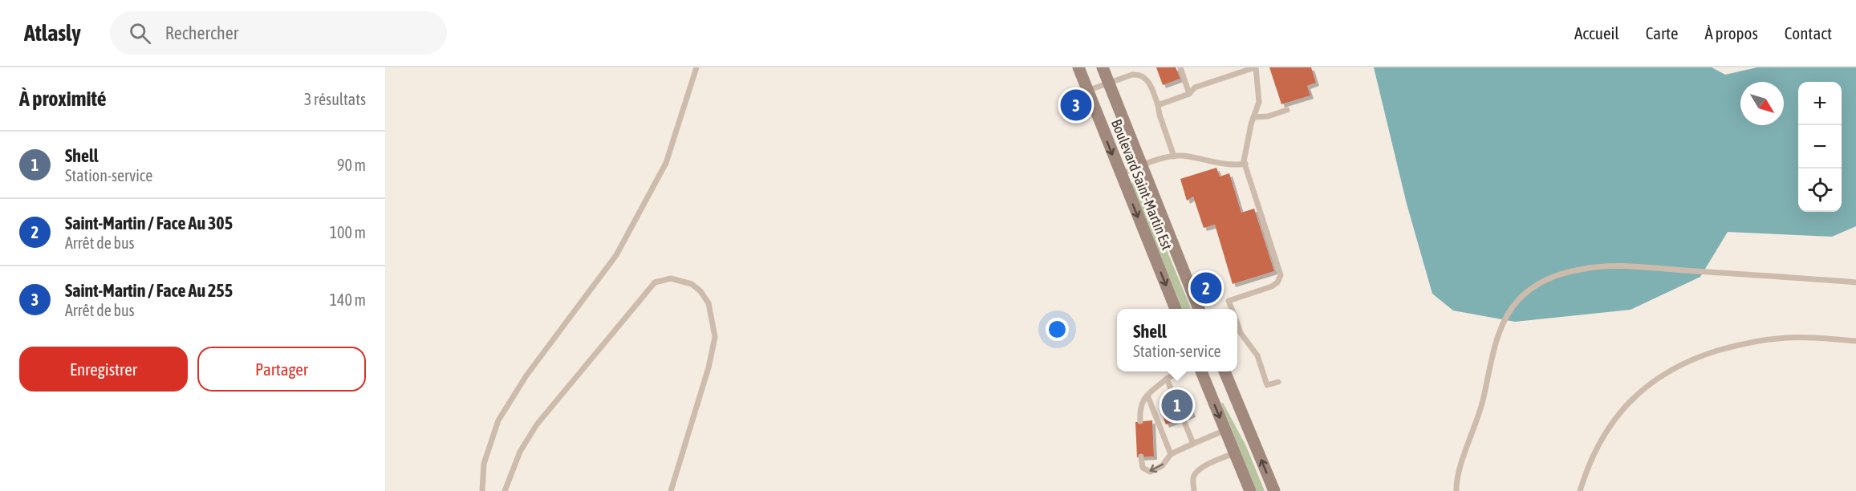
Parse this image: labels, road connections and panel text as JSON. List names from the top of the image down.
{
  "streets": {
    "main road": ["Boulevard Saint-Martin Est"]
  },
  "north": "bottom right",
  "page": {
    "header": "Atlasly",
    "search": "Rechercher",
    "nav": [
      "Accueil",
      "Carte",
      "À propos",
      "Contact"
    ],
    "heading": ["À proximité", "3 résultats"],
    "map_buttons": ["+", "−"],
    "pins": ["3", "2", "1"],
    "list": [
      {
        "mark": "1",
        "name": "Shell",
        "note": "Station-service",
        "value": "90 m"
      },
      {
        "mark": "2",
        "name": "Saint-Martin / Face Au 305",
        "note": "Arrêt de bus",
        "value": "100 m"
      },
      {
        "mark": "3",
        "name": "Saint-Martin / Face Au 255",
        "note": "Arrêt de bus",
        "value": "140 m"
      }
    ],
    "popup": ["Shell", "Station-service"],
    "buttons": ["Enregistrer", "Partager"]
  }
}
